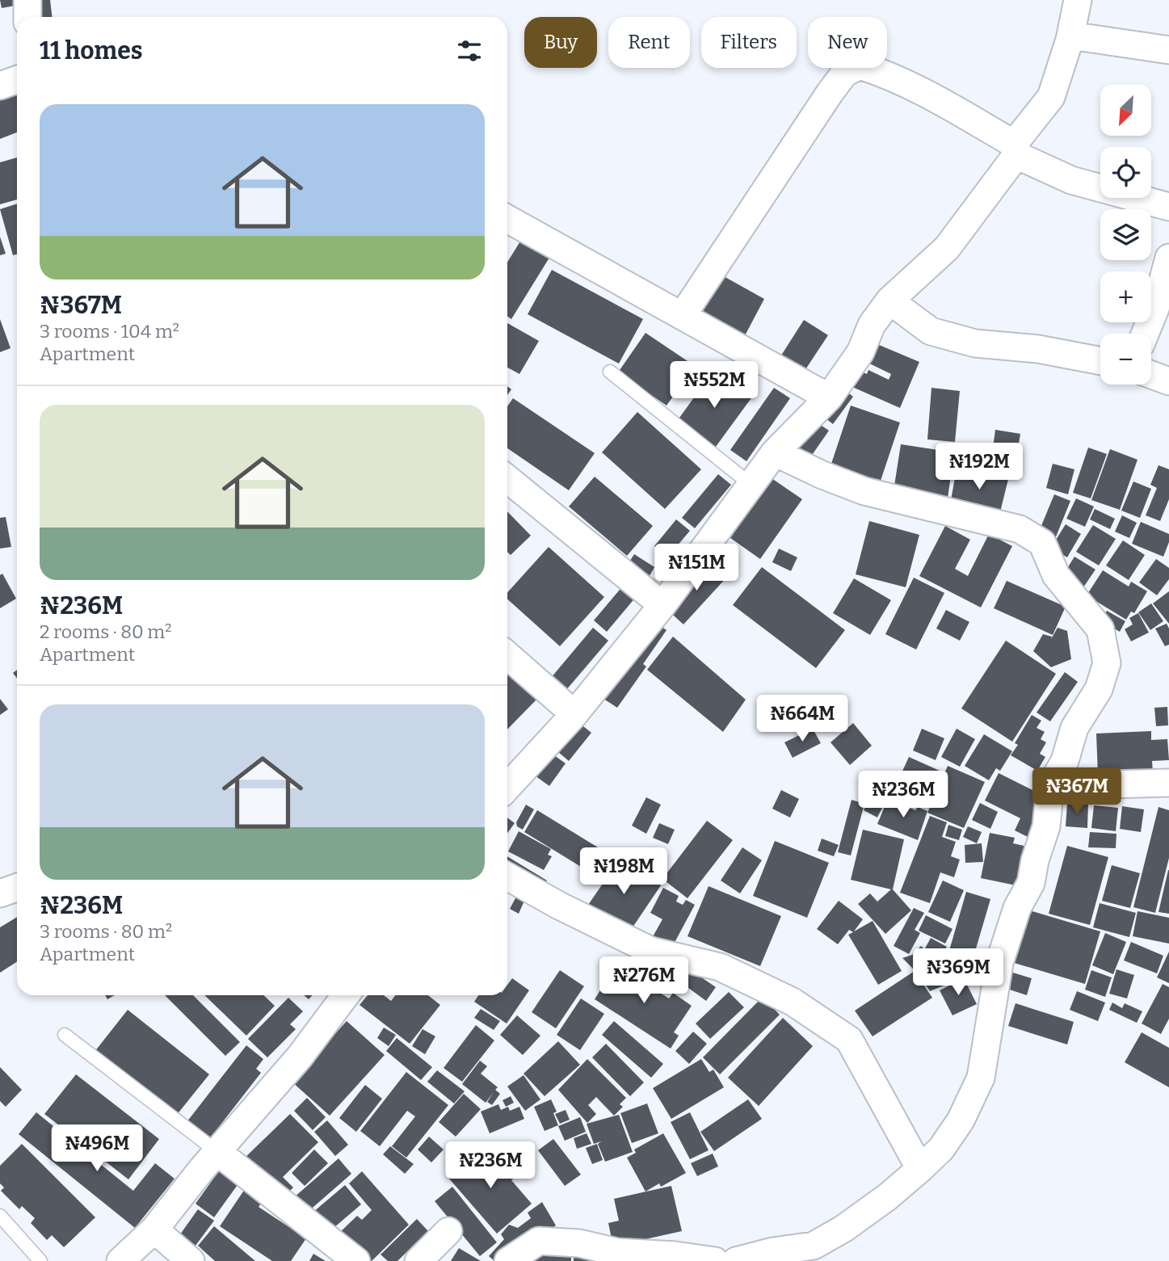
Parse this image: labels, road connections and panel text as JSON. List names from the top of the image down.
{
  "north": "bottom left",
  "page": {
    "chip": [
      "Buy",
      "Rent",
      "Filters",
      "New"
    ],
    "heading": "11 homes",
    "map_buttons": ["+", "−"],
    "list": [
      {
        "name": "₦367M",
        "note": "3 rooms · 104 m² · Apartment"
      },
      {
        "name": "₦236M",
        "note": "2 rooms · 80 m² · Apartment"
      },
      {
        "name": "₦236M",
        "note": "3 rooms · 80 m² · Apartment"
      }
    ],
    "price": [
      "₦552M",
      "₦192M",
      "₦151M",
      "₦664M",
      "₦367M",
      "₦236M",
      "₦198M",
      "₦369M",
      "₦276M",
      "₦496M",
      "₦236M"
    ]
  }
}
